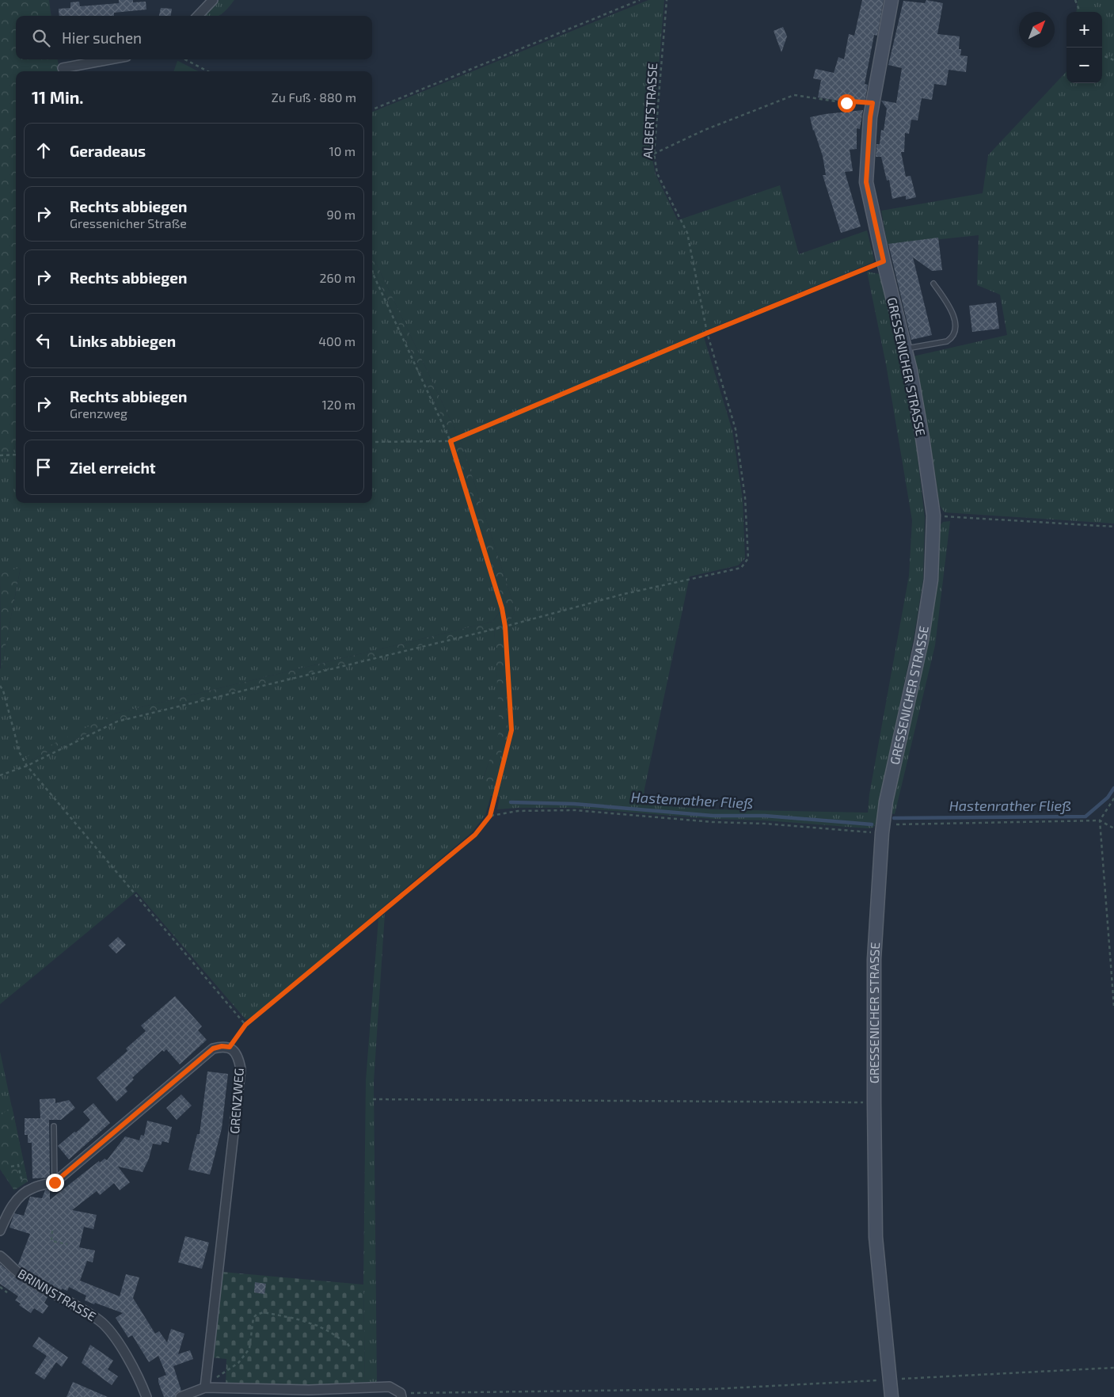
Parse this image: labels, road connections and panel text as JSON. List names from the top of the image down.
{
  "streets": {
    "main road": ["GRESSENICHER STRASSE"],
    "street": ["GRENZWEG", "BRINNSTRASSE"],
    "path": ["ALBERTSTRASSE"]
  },
  "water": ["Hastenrather Fließ"],
  "north": "top right",
  "page": {
    "map_buttons": ["+", "−"],
    "search": "Hier suchen",
    "heading": ["11 Min.", "Zu Fuß · 880 m"],
    "list": [
      ["Geradeaus", "10 m"],
      ["Rechts abbiegen", "Gressenicher Straße", "90 m"],
      ["Rechts abbiegen", "260 m"],
      ["Links abbiegen", "400 m"],
      ["Rechts abbiegen", "Grenzweg", "120 m"],
      "Ziel erreicht"
    ]
  }
}
